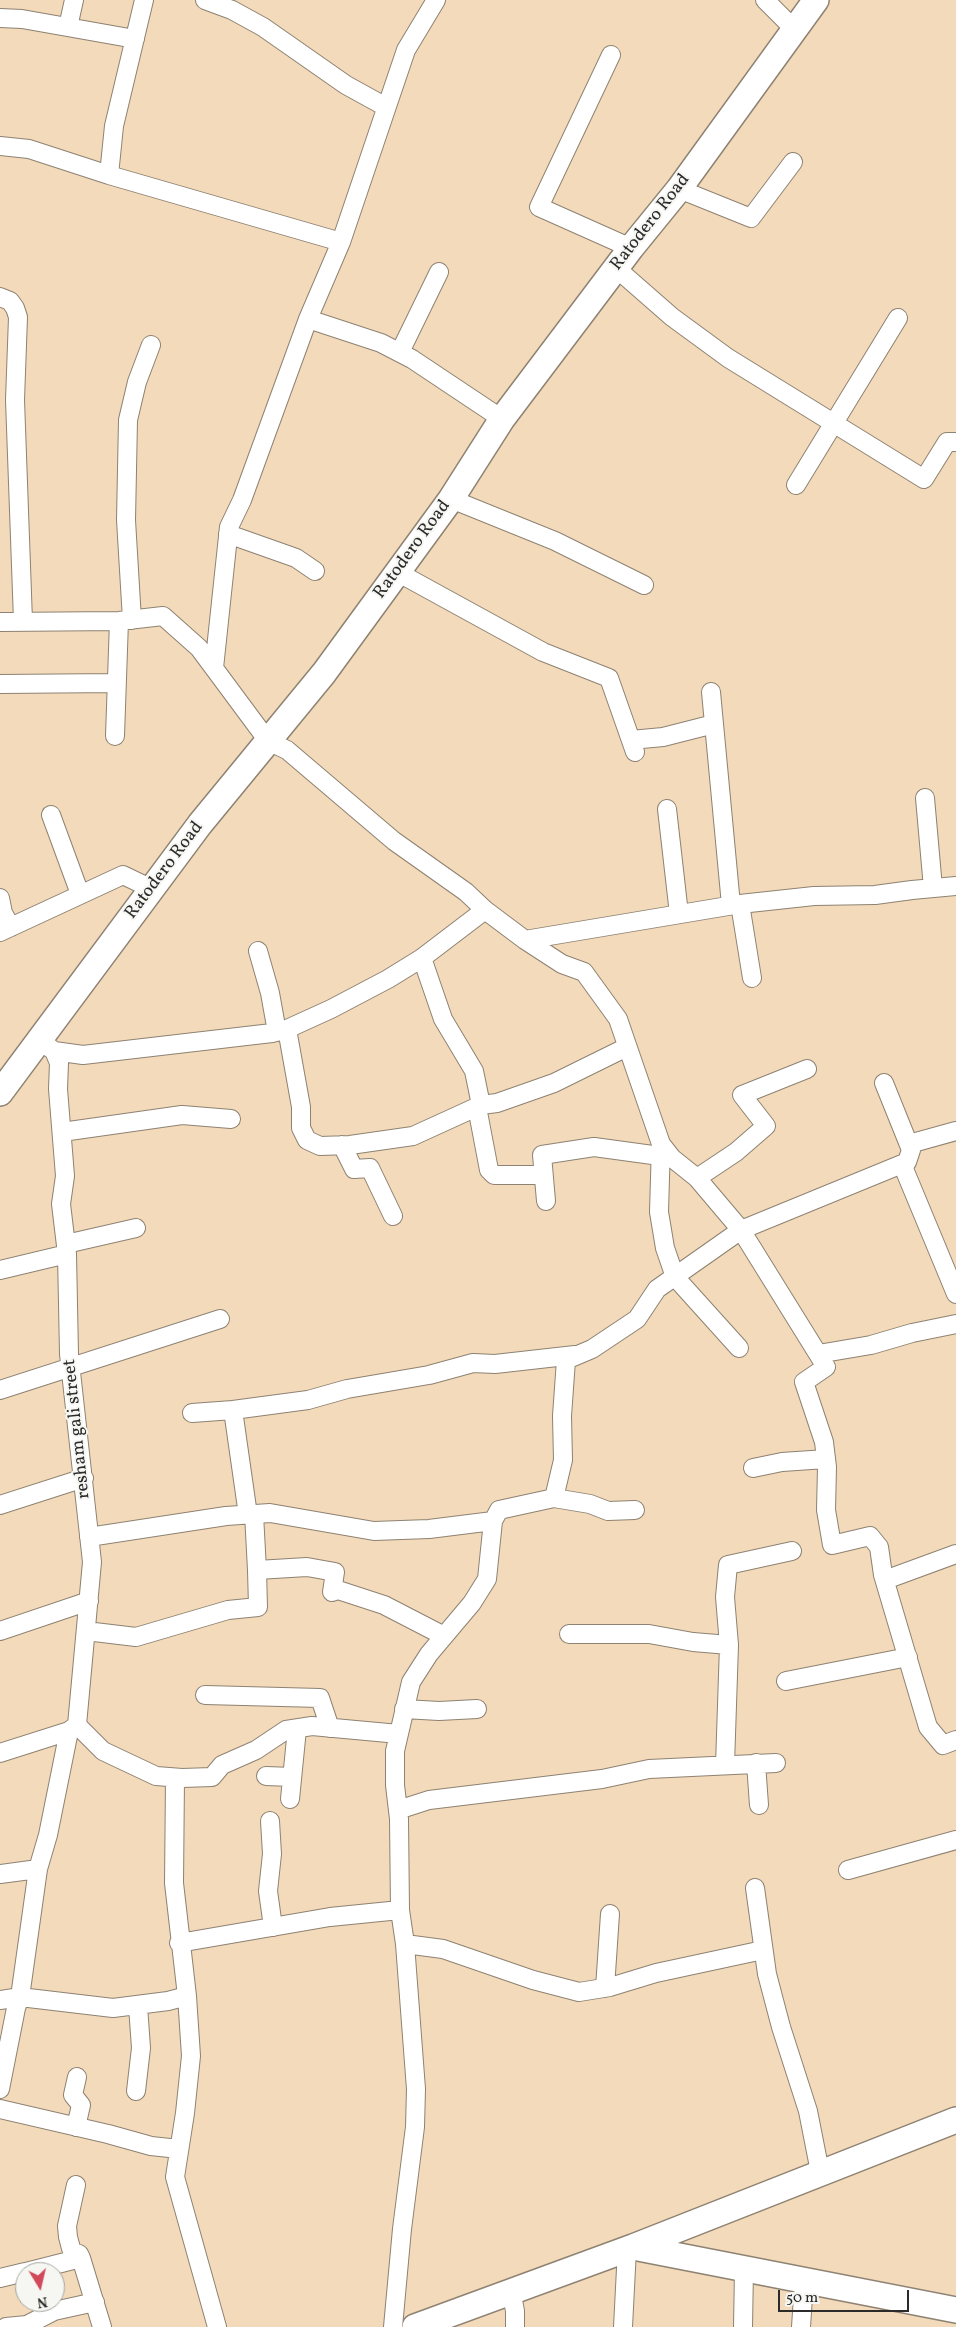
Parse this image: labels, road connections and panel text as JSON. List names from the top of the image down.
{
  "streets": {
    "main road": ["Ratodero Road"],
    "street": ["resham gali street"]
  },
  "crossings": [
    ["Ratodero Road", "resham gali street"]
  ],
  "scale_bar": "50 m",
  "north": "bottom"
}
